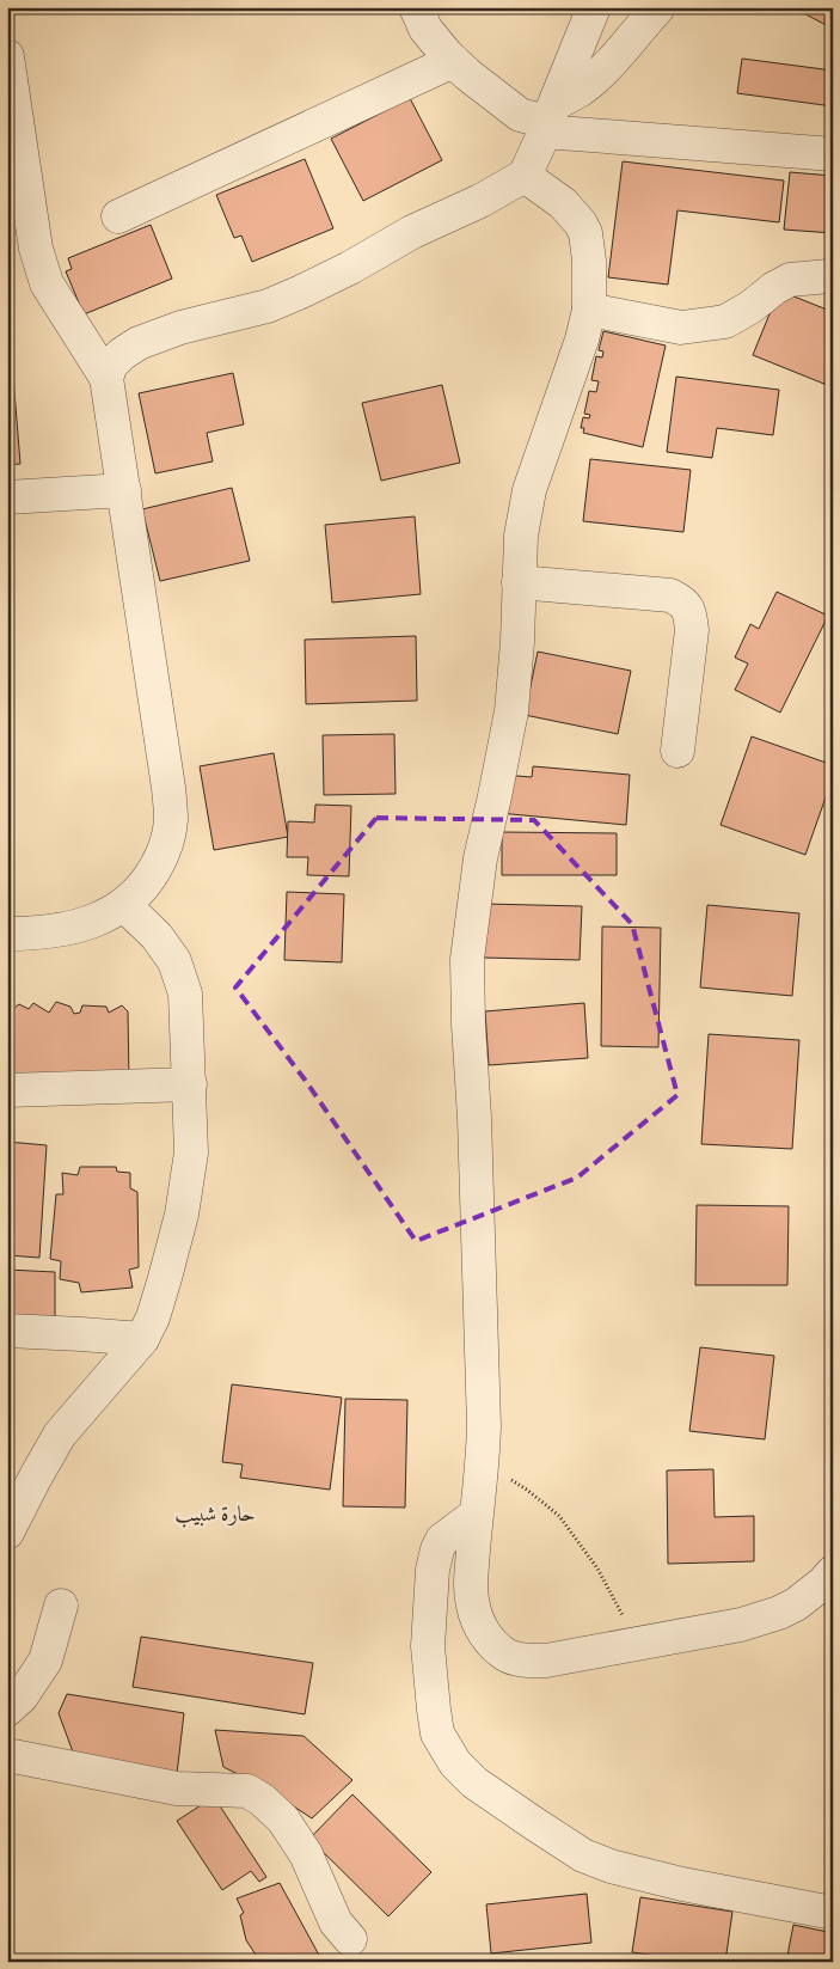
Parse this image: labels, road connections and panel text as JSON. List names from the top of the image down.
{
  "districts": ["حارة شبيب"]
}
